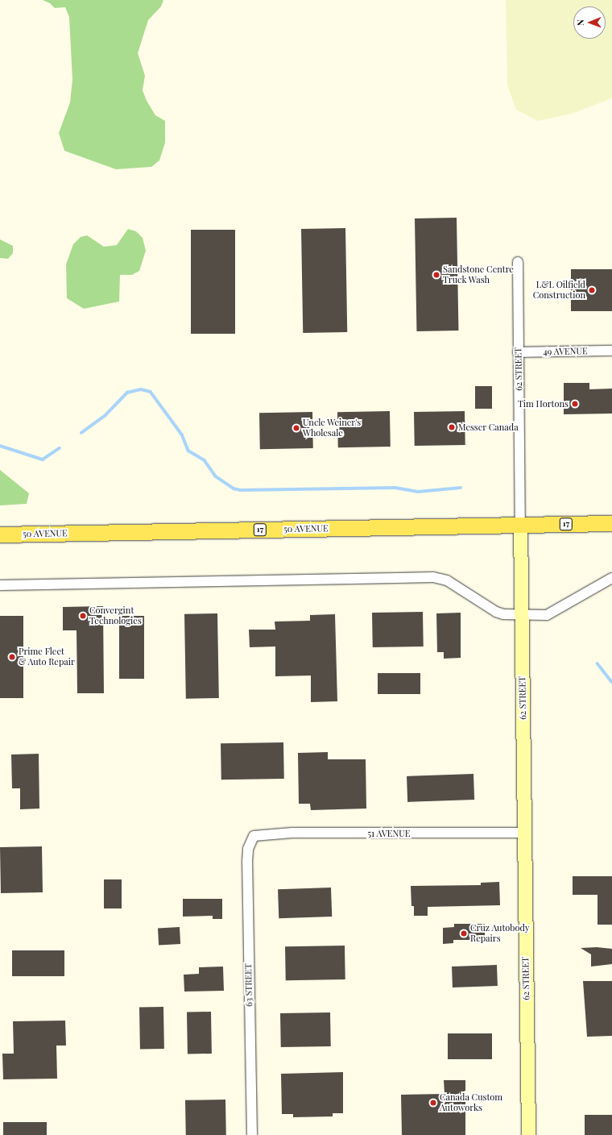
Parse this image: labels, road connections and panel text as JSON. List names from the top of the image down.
{
  "streets": {
    "main road": ["62 STREET", "17", "50 AVENUE"],
    "street": ["49 AVENUE", "51 AVENUE", "63 STREET"]
  },
  "crossings": [
    ["49 AVENUE", "62 STREET"],
    ["62 STREET", "50 AVENUE"],
    ["62 STREET", "51 AVENUE"],
    ["51 AVENUE", "63 STREET"]
  ],
  "places": [
    "Sandstone Centre Truck Wash",
    "L&L Oilfield Construction",
    "Tim Hortons",
    "Messer Canada",
    "Uncle Weiner's Wholesale",
    "Convergint Technologies",
    "Prime Fleet & Auto Repair",
    "Cruz Autobody Repairs",
    "Canada Custom Autoworks"
  ],
  "north": "left"
}
